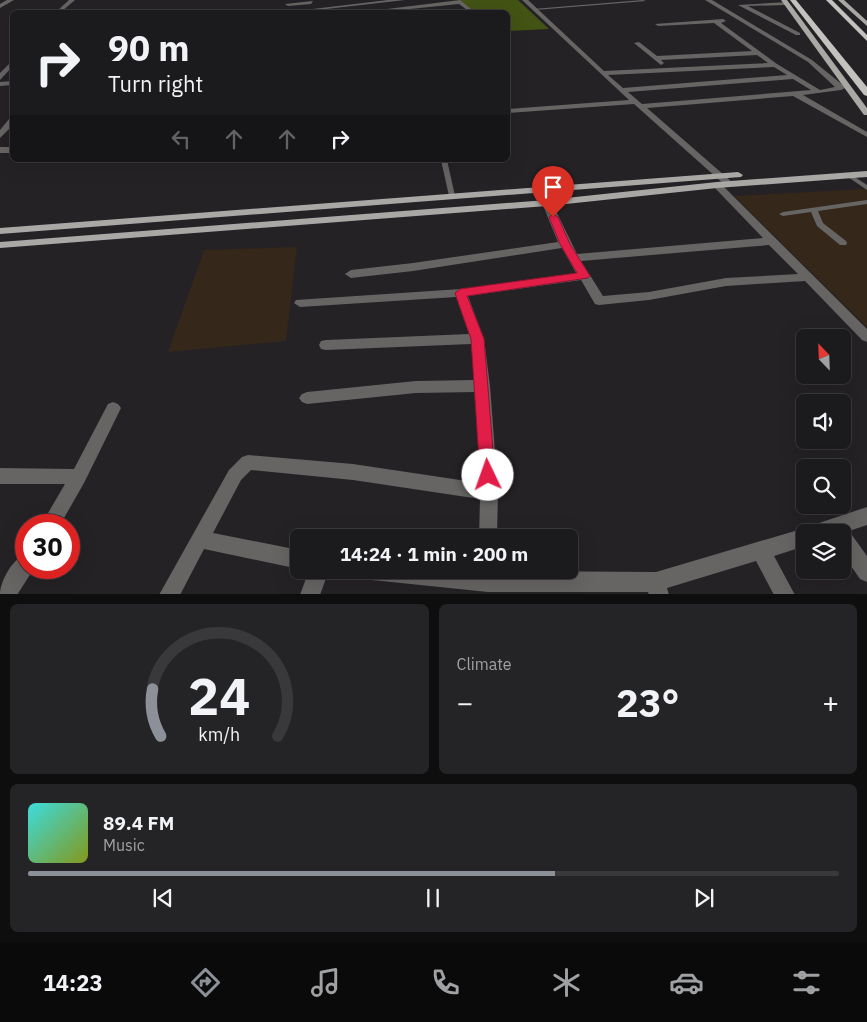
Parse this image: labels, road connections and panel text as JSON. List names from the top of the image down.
{
  "north": "top left",
  "page": {
    "turn": ["90 m", "Turn right"],
    "limit": "30",
    "trip": "14:24 · 1 min · 200 m",
    "tile": "Climate",
    "heat": ["−", "23°", "+"],
    "song": ["89.4 FM", "Music"],
    "tabs": "14:23",
    "gauge": ["24", "km/h"]
  }
}
